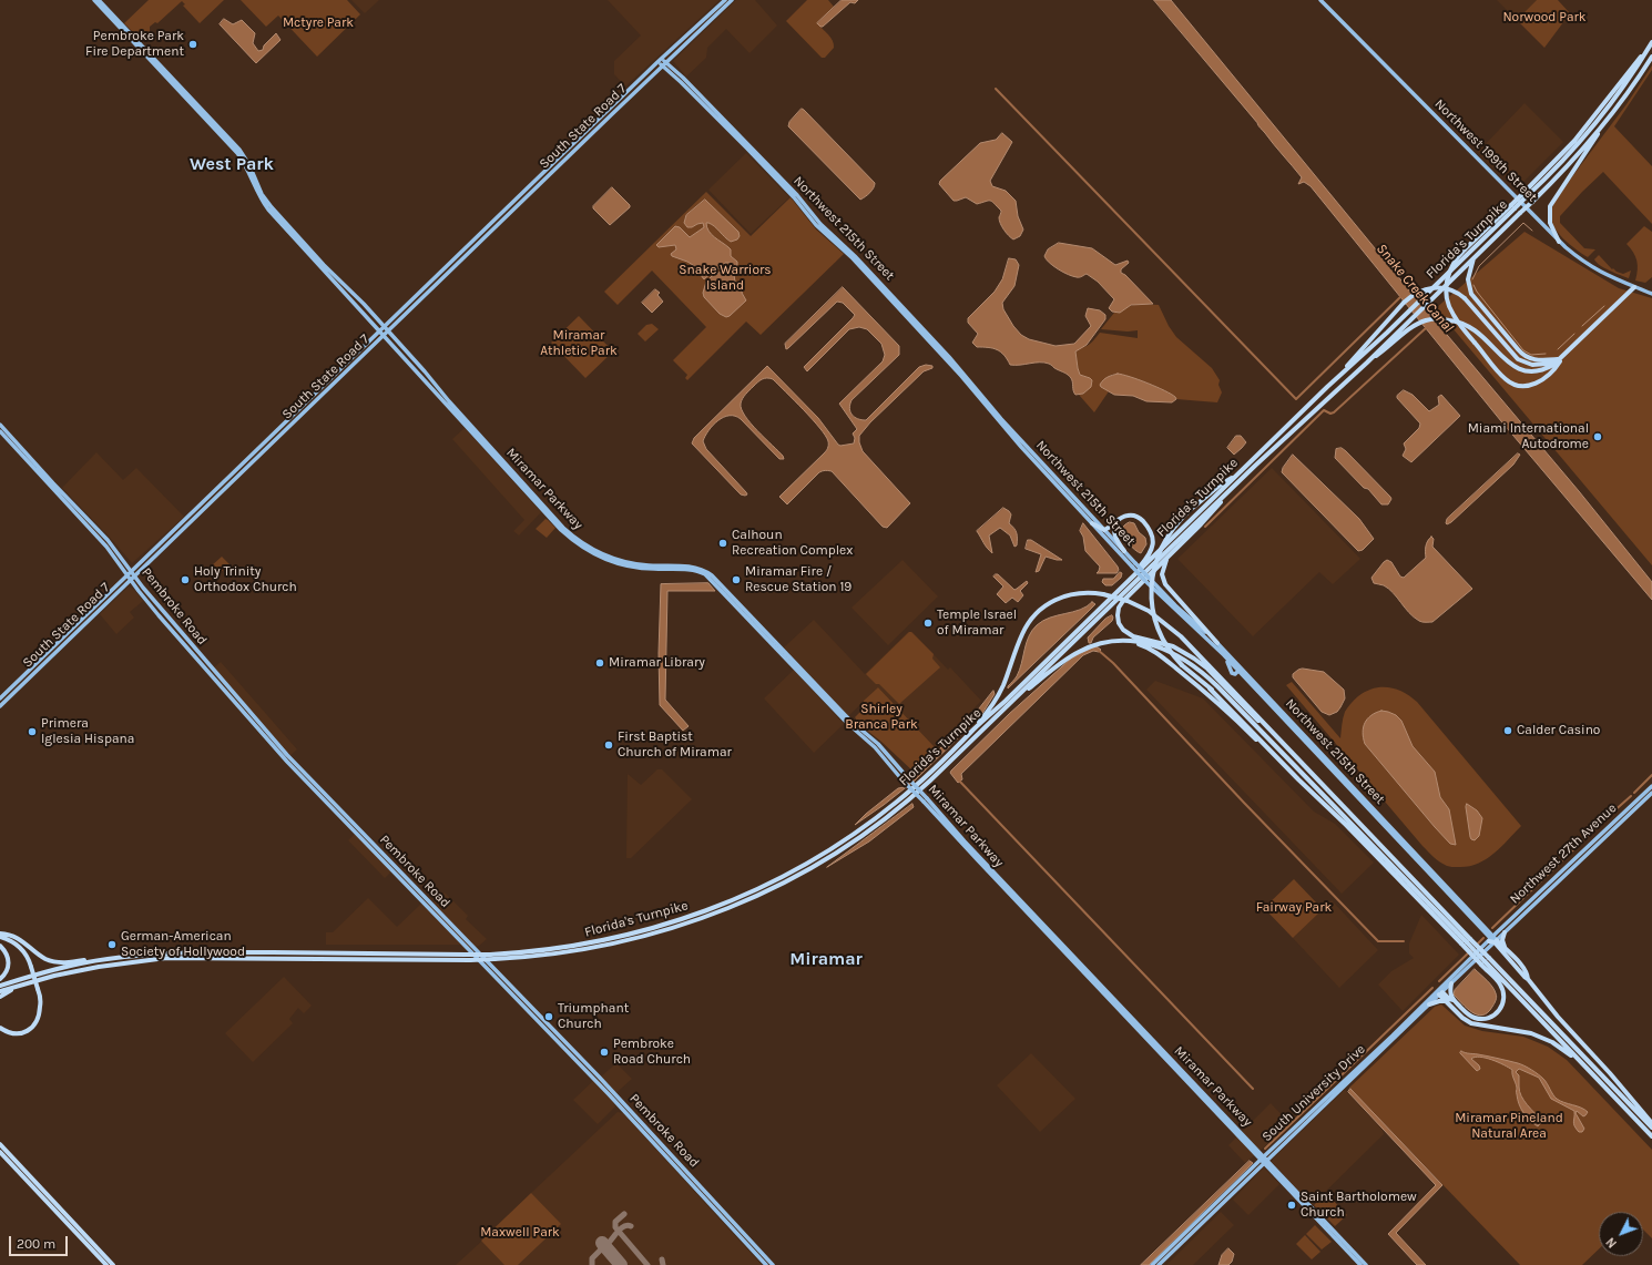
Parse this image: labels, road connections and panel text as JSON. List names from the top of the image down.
{
  "streets": {
    "highway": ["Florida's Turnpike"],
    "main road": [
      "South State Road 7",
      "Northwest 199th Street",
      "Northwest 215th Street",
      "Miramar Parkway",
      "Pembroke Road",
      "Northwest 27th Avenue",
      "South University Drive"
    ]
  },
  "crossings": [
    ["South State Road 7", "Northwest 215th Street"],
    ["South State Road 7", "Miramar Parkway"],
    ["South State Road 7", "Pembroke Road"],
    ["Northwest 215th Street", "Northwest 27th Avenue"],
    ["Northwest 215th Street", "South University Drive"],
    ["Miramar Parkway", "South University Drive"],
    ["Northwest 27th Avenue", "South University Drive"]
  ],
  "districts": ["West Park", "Miramar"],
  "water": ["Snake Creek Canal"],
  "parks": [
    "Norwood Park",
    "Mctyre Park",
    "Snake Warriors Island",
    "Miramar Athletic Park",
    "Shirley Branca Park",
    "Fairway Park",
    "Miramar Pineland Natural Area",
    "Maxwell Park"
  ],
  "places": [
    "Pembroke Park Fire Department",
    "Miami International Autodrome",
    "Calhoun Recreation Complex",
    "Holy Trinity Orthodox Church",
    "Miramar Fire / Rescue Station 19",
    "Temple Israel of Miramar",
    "Miramar Library",
    "Calder Casino",
    "Primera Iglesia Hispana",
    "First Baptist Church of Miramar",
    "German-American Society of Hollywood",
    "Triumphant Church",
    "Pembroke Road Church",
    "Saint Bartholomew Church"
  ],
  "scale_bar": "200 m",
  "north": "bottom left"
}
